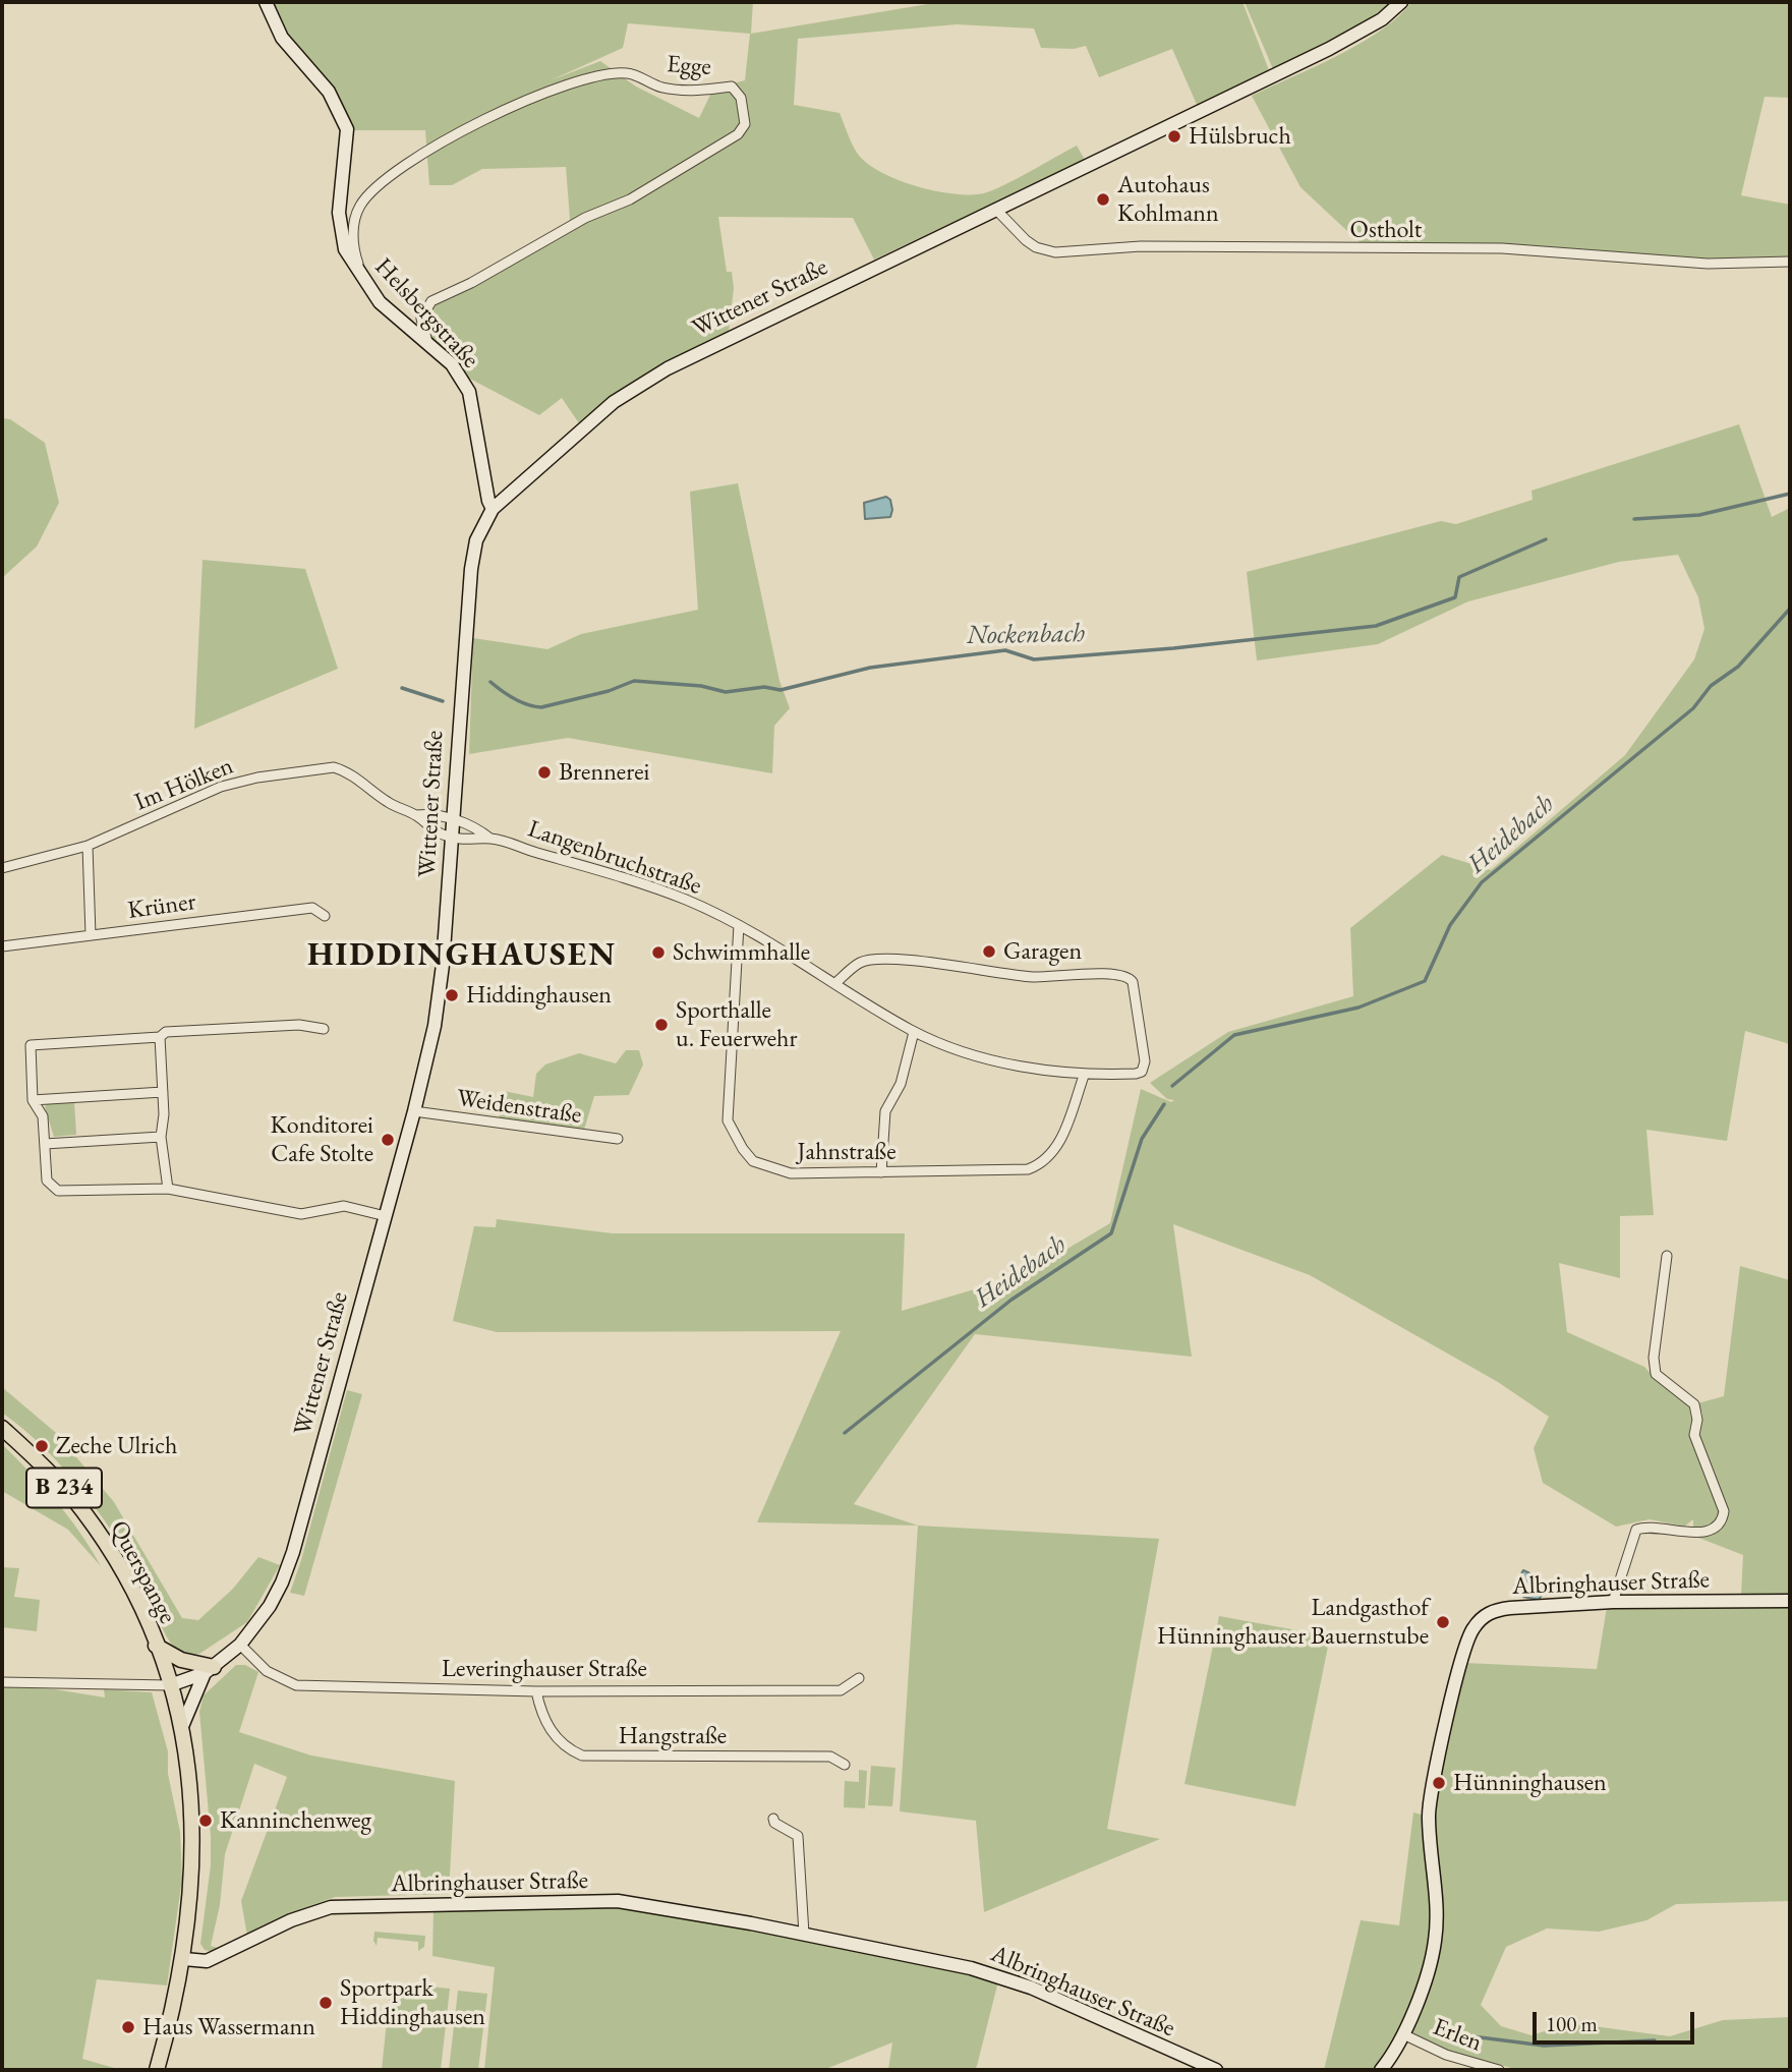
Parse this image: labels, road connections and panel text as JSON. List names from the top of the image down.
{
  "streets": {
    "main road": ["B 234", "Querspange"],
    "street": [
      "Egge",
      "Ostholt",
      "Wittener Straße",
      "Helsbergstraße",
      "Im Hölken",
      "Langenbruchstraße",
      "Krüner",
      "Weidenstraße",
      "Jahnstraße",
      "Albringhauser Straße",
      "Leveringhauser Straße",
      "Hangstraße",
      "Erlen"
    ]
  },
  "crossings": [
    ["Egge", "Helsbergstraße"],
    ["Ostholt", "Wittener Straße"],
    ["Wittener Straße", "Helsbergstraße"],
    ["Wittener Straße", "Im Hölken"],
    ["Wittener Straße", "Langenbruchstraße"],
    ["Wittener Straße", "Weidenstraße"],
    ["Wittener Straße", "B 234"],
    ["Wittener Straße", "Querspange"],
    ["Wittener Straße", "Leveringhauser Straße"],
    ["Im Hölken", "Langenbruchstraße"],
    ["Langenbruchstraße", "Jahnstraße"],
    ["B 234", "Querspange"],
    ["B 234", "Albringhauser Straße"],
    ["Albringhauser Straße", "Erlen"],
    ["Leveringhauser Straße", "Hangstraße"]
  ],
  "districts": ["HIDDINGHAUSEN"],
  "water": ["Nockenbach", "Heidebach"],
  "places": [
    "Hülsbruch",
    "Autohaus Kohlmann",
    "Brennerei",
    "Garagen",
    "Schwimmhalle",
    "Hiddinghausen",
    "Sporthalle u. Feuerwehr",
    "Konditorei Cafe Stolte",
    "Zeche Ulrich",
    "Landgasthof Hünninghauser Bauernstube",
    "Hünninghausen",
    "Kanninchenweg",
    "Sportpark Hiddinghausen",
    "Haus Wassermann"
  ],
  "scale_bar": "100 m"
}
